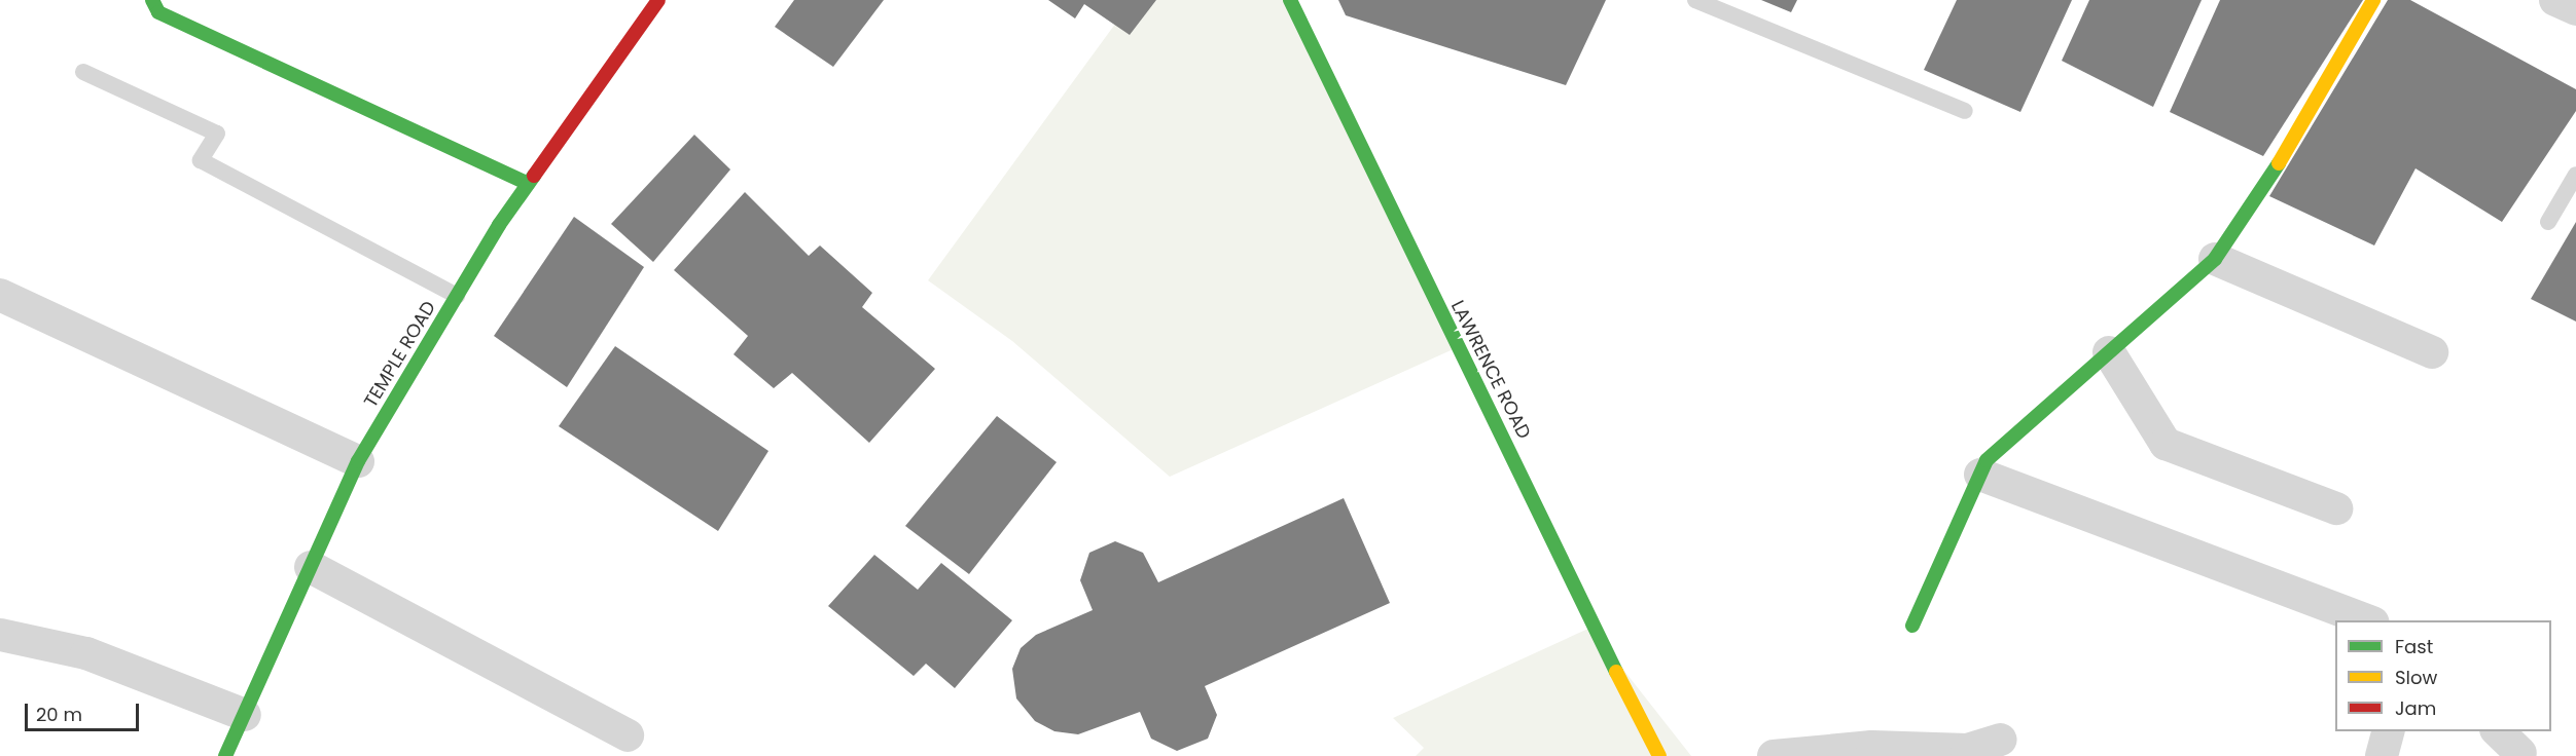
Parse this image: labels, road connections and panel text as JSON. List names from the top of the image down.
{
  "streets": {
    "street": ["TEMPLE ROAD", "LAWRENCE ROAD"]
  },
  "legend": ["Fast", "Slow", "Jam"],
  "scale_bar": "20 m"
}
